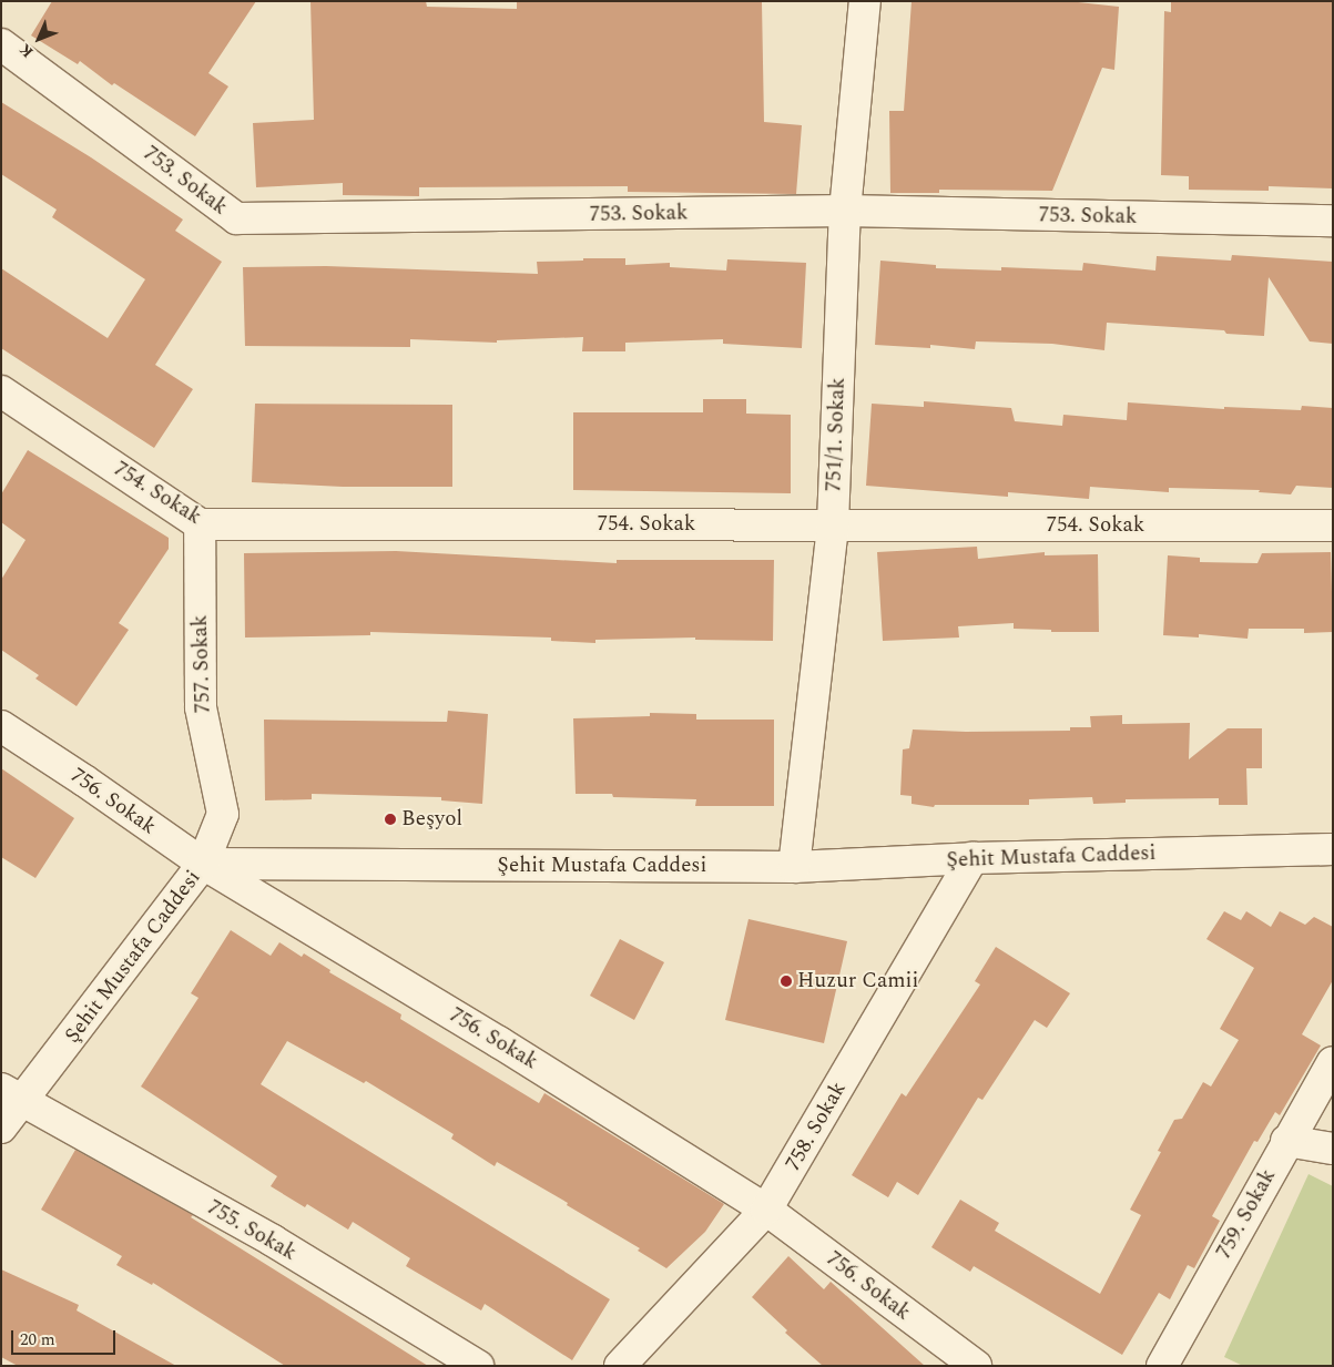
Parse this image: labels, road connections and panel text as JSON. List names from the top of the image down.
{
  "streets": {
    "street": [
      "753. Sokak",
      "751/1. Sokak",
      "754. Sokak",
      "757. Sokak",
      "756. Sokak",
      "Şehit Mustafa Caddesi",
      "758. Sokak",
      "759. Sokak",
      "755. Sokak"
    ]
  },
  "crossings": [
    ["753. Sokak", "751/1. Sokak"],
    ["751/1. Sokak", "754. Sokak"],
    ["751/1. Sokak", "Şehit Mustafa Caddesi"],
    ["754. Sokak", "757. Sokak"],
    ["757. Sokak", "756. Sokak"],
    ["757. Sokak", "Şehit Mustafa Caddesi"],
    ["756. Sokak", "Şehit Mustafa Caddesi"],
    ["756. Sokak", "758. Sokak"],
    ["Şehit Mustafa Caddesi", "758. Sokak"],
    ["Şehit Mustafa Caddesi", "755. Sokak"]
  ],
  "places": ["Beşyol", "Huzur Camii"],
  "scale_bar": "20 m",
  "north": "bottom left"
}
